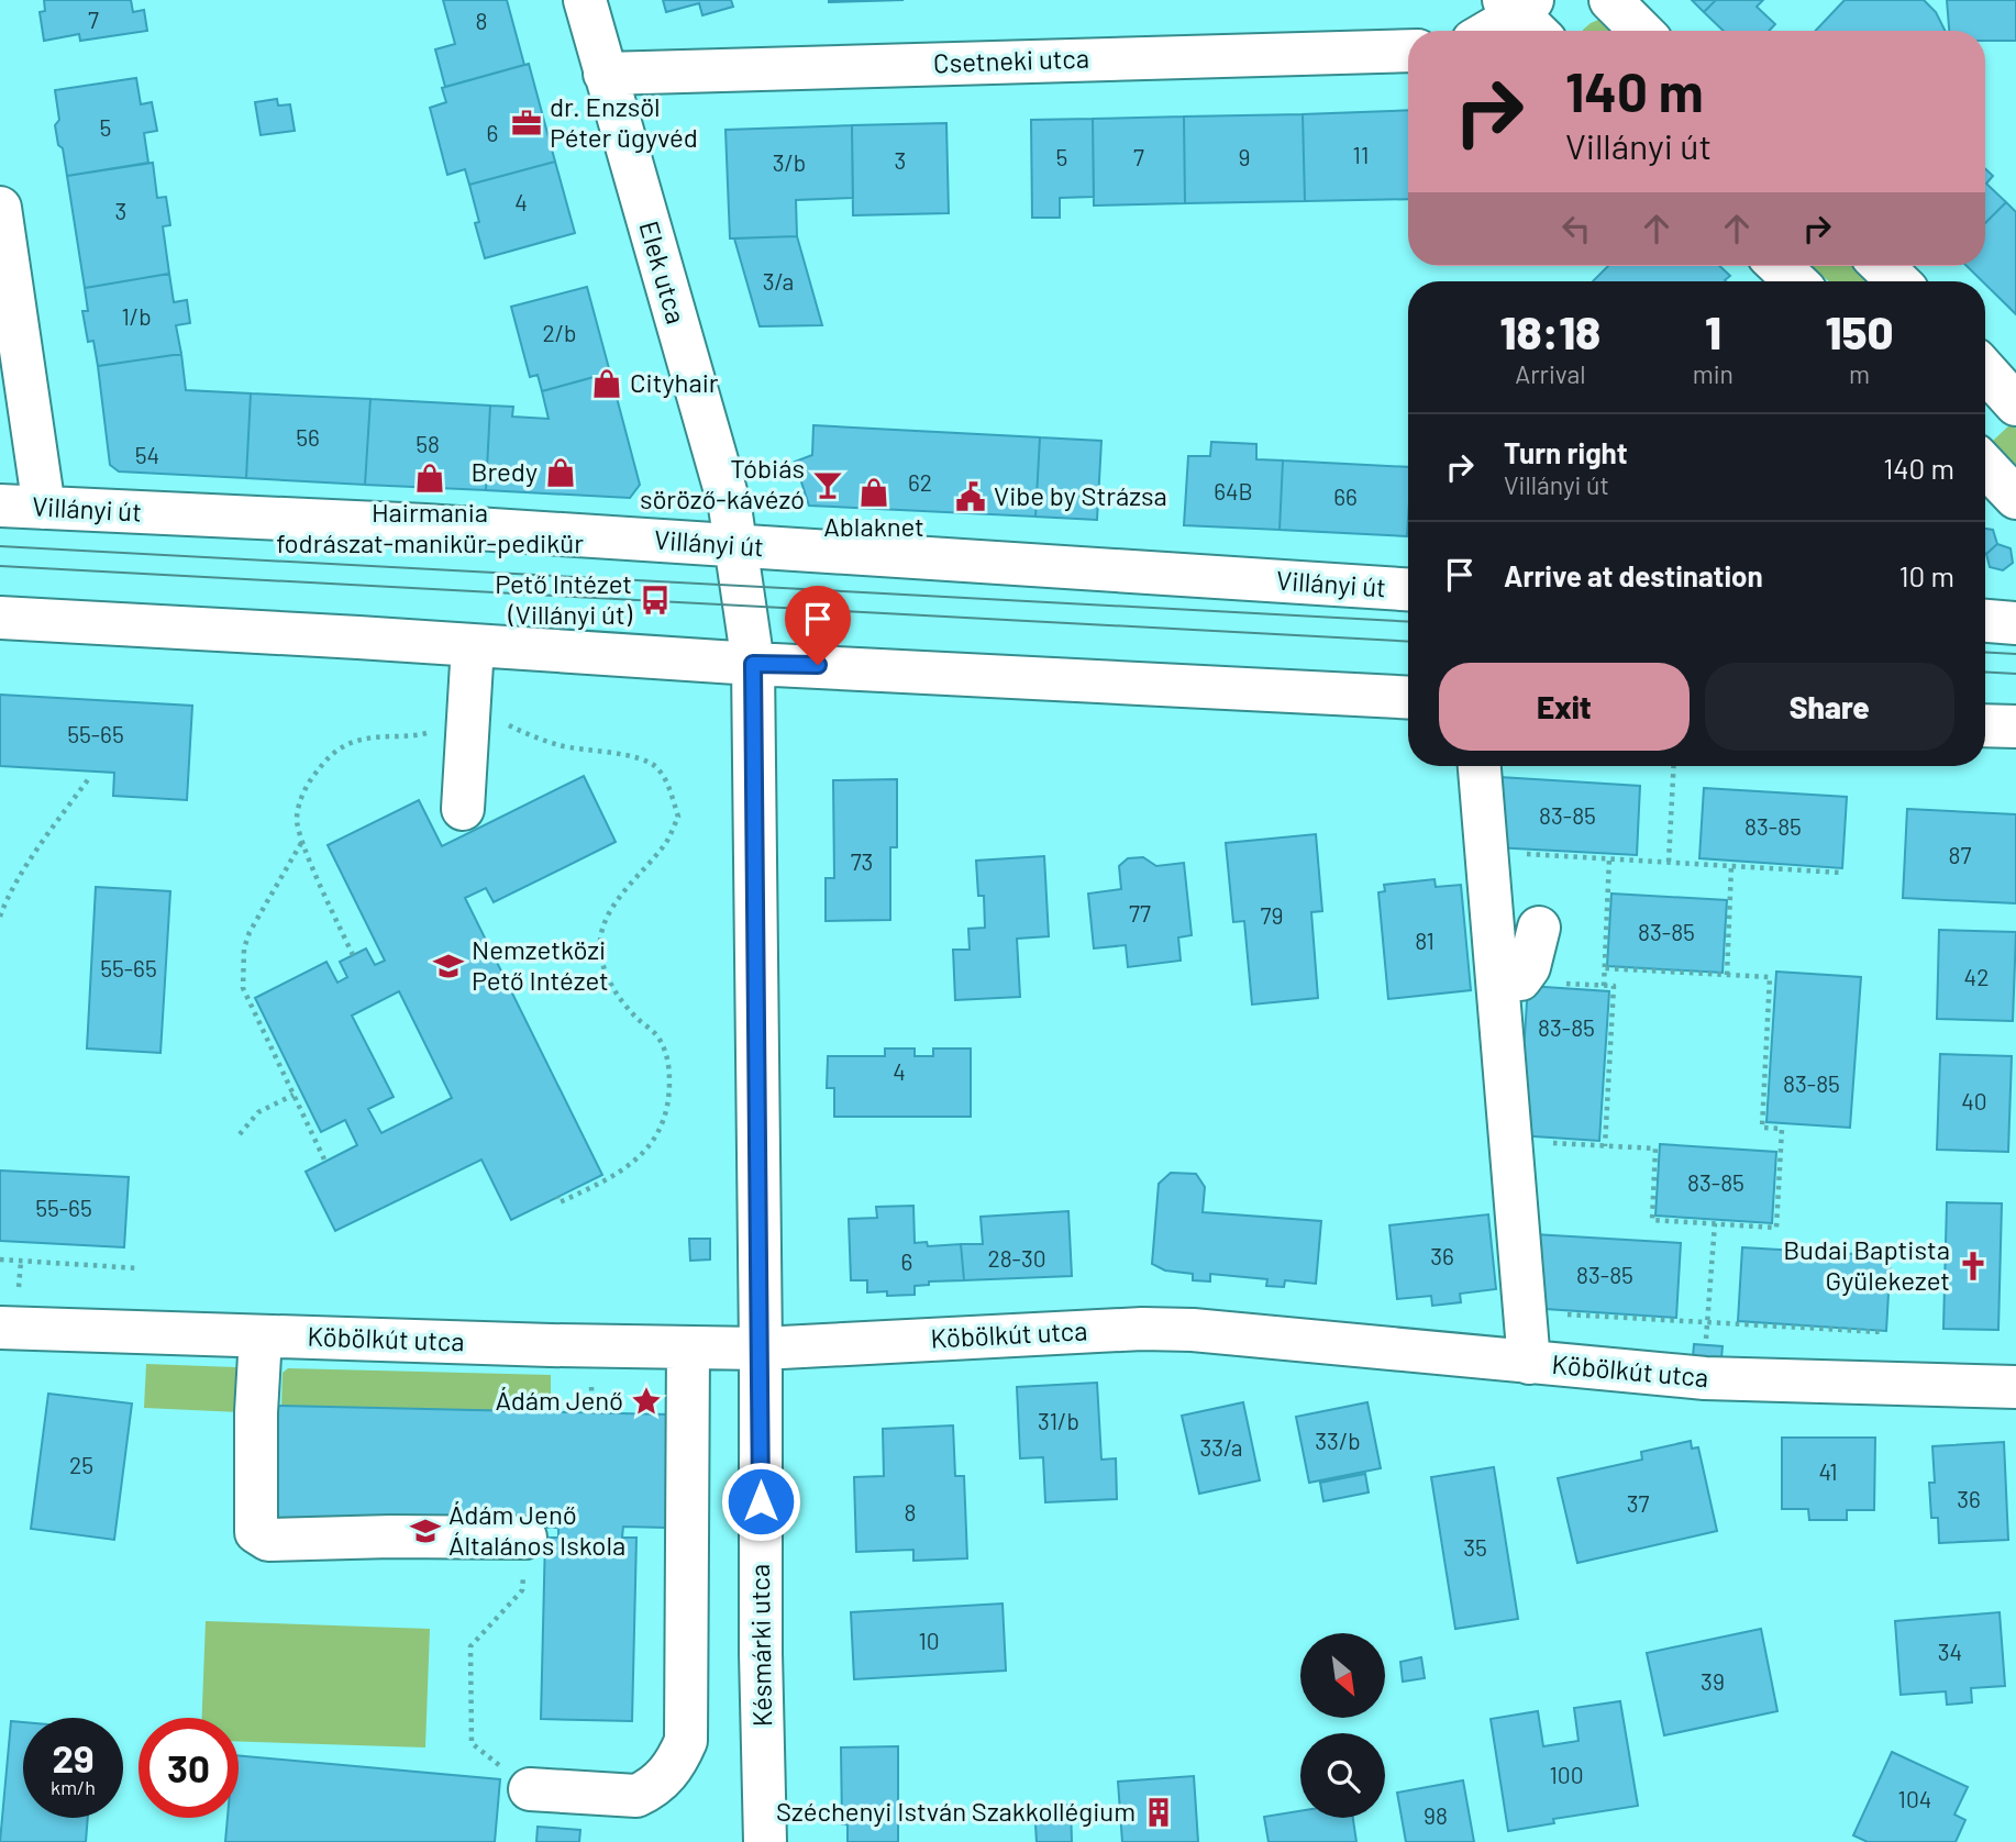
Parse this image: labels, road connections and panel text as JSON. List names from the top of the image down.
{
  "streets": {
    "street": [
      "Csetneki utca",
      "Elek utca",
      "Villányi út",
      "Köbölkút utca",
      "Késmárki utca"
    ]
  },
  "crossings": [
    ["Csetneki utca", "Elek utca"],
    ["Elek utca", "Villányi út"],
    ["Elek utca", "Késmárki utca"],
    ["Köbölkút utca", "Késmárki utca"]
  ],
  "places": {
    "office": ["dr. Enzsöl Péter ügyvéd"],
    "shop": [
      "Cityhair",
      "Bredy",
      "Hairmania fodrászat-manikür-pedikür",
      "Ablaknet"
    ],
    "bar": ["Tóbiás söröző-kávézó"],
    "public building": ["Vibe by Strázsa"],
    "bus stop": ["Pető Intézet (Villányi út)"],
    "school or university": ["Nemzetközi Pető Intézet", "Ádám Jenő Általános Iskola"],
    "church": ["Budai Baptista Gyülekezet"],
    "place": ["Ádám Jenő"],
    "building": ["Széchenyi István Szakkollégium"]
  },
  "house_numbers": [
    "7",
    "8",
    "5",
    "6",
    "11",
    "5",
    "7",
    "9",
    "3",
    "3/b",
    "4",
    "3",
    "3/a",
    "1/b",
    "2/b",
    "56",
    "58",
    "54",
    "62",
    "64B",
    "66",
    "55-65",
    "83-85",
    "83-85",
    "87",
    "73",
    "77",
    "79",
    "83-85",
    "81",
    "55-65",
    "42",
    "83-85",
    "4",
    "83-85",
    "40",
    "83-85",
    "55-65",
    "36",
    "28-30",
    "6",
    "83-85",
    "31/b",
    "33/b",
    "33/a",
    "25",
    "41",
    "36",
    "37",
    "8",
    "35",
    "10",
    "34",
    "39",
    "100",
    "104",
    "98"
  ],
  "north": "bottom right",
  "page": {
    "turn": ["140 m", "Villányi út"],
    "eta": [
      "18:18",
      "Arrival",
      "1",
      "min",
      "150",
      "m"
    ],
    "list": [
      {
        "name": "Turn right",
        "note": "Villányi út",
        "value": "140 m"
      },
      {
        "name": "Arrive at destination",
        "value": "10 m"
      }
    ],
    "buttons": ["Exit", "Share"],
    "speed": "29 km/h",
    "limit": "30"
  }
}
